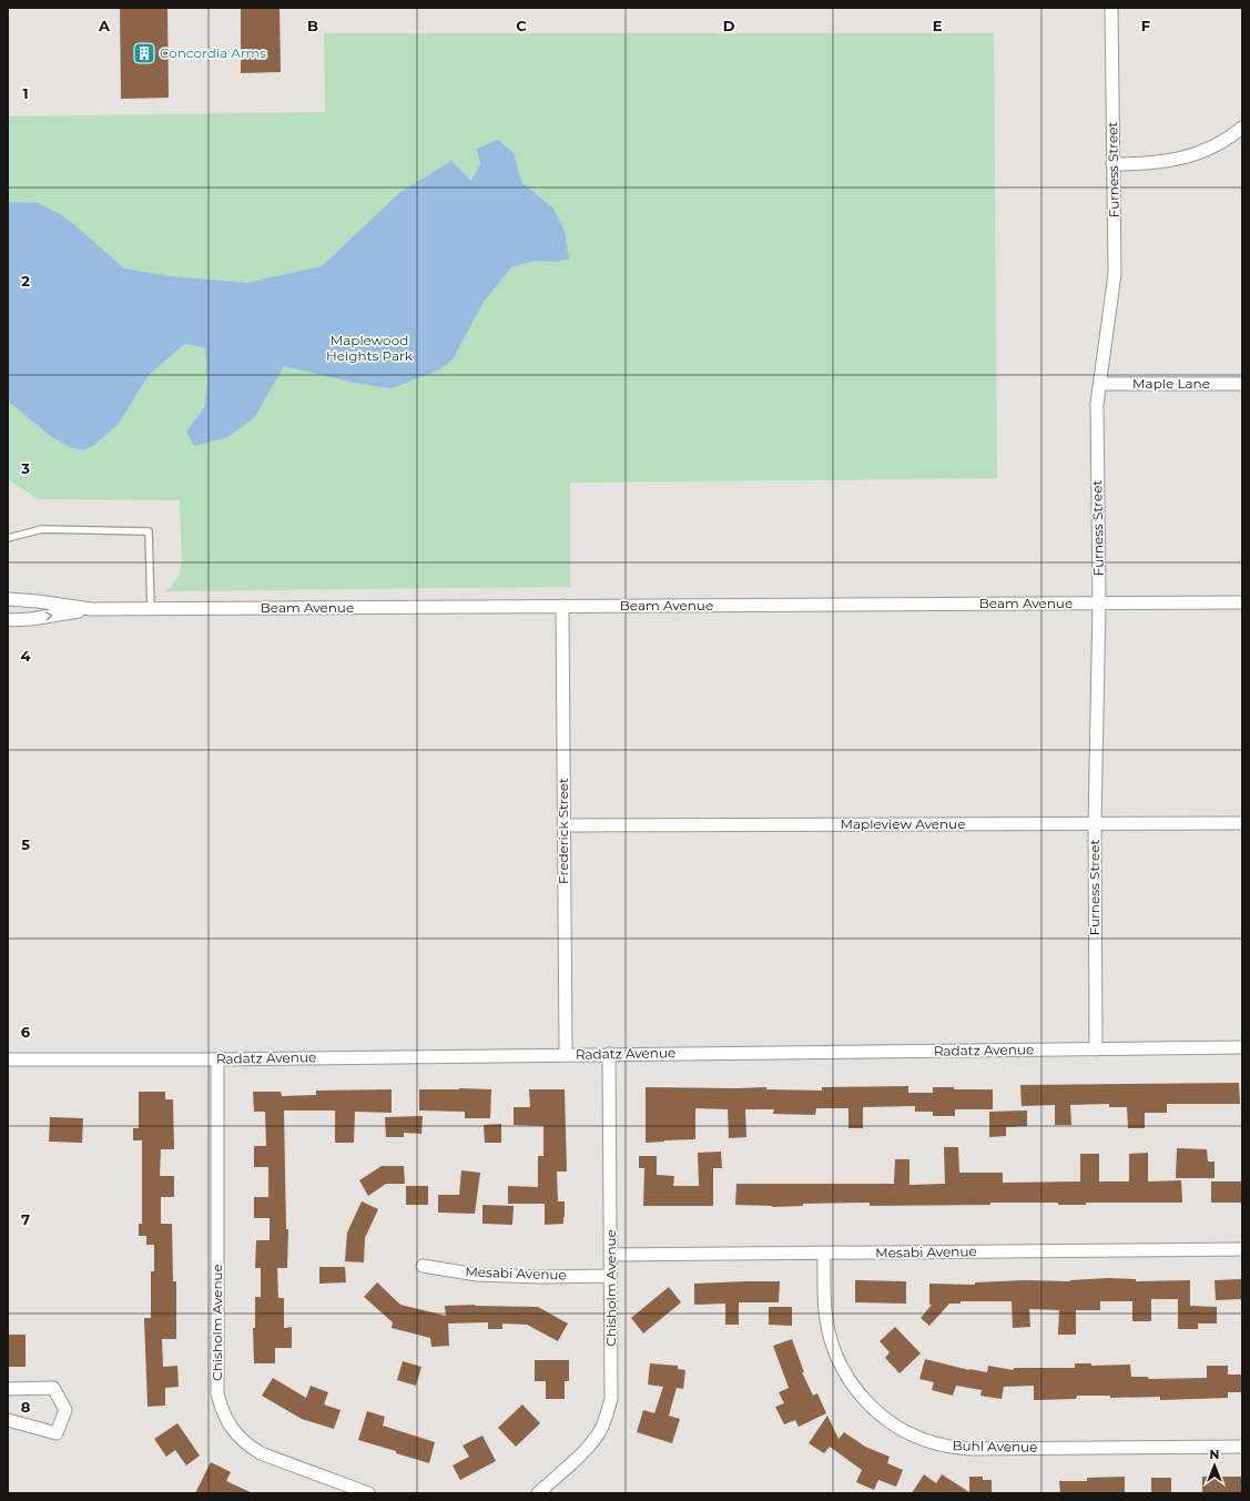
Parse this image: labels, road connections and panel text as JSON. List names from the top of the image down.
{
  "streets": {
    "street": [
      "Furness Street",
      "Maple Lane",
      "Beam Avenue",
      "Mapleview Avenue",
      "Frederick Street",
      "Radatz Avenue",
      "Mesabi Avenue",
      "Chisholm Avenue",
      "Buhl Avenue"
    ]
  },
  "crossings": [
    ["Furness Street", "Maple Lane"],
    ["Furness Street", "Beam Avenue"],
    ["Furness Street", "Mapleview Avenue"],
    ["Furness Street", "Radatz Avenue"],
    ["Beam Avenue", "Frederick Street"],
    ["Mapleview Avenue", "Frederick Street"],
    ["Frederick Street", "Radatz Avenue"],
    ["Radatz Avenue", "Chisholm Avenue"],
    ["Mesabi Avenue", "Chisholm Avenue"],
    ["Mesabi Avenue", "Buhl Avenue"]
  ],
  "parks": ["Maplewood Heights Park"],
  "places": {
    "building": ["Concordia Arms"]
  },
  "north": "top",
  "grid": {
    "columns": [
      "A",
      "B",
      "C",
      "D",
      "E",
      "F"
    ],
    "rows": [
      "1",
      "2",
      "3",
      "4",
      "5",
      "6",
      "7",
      "8"
    ]
  }
}
